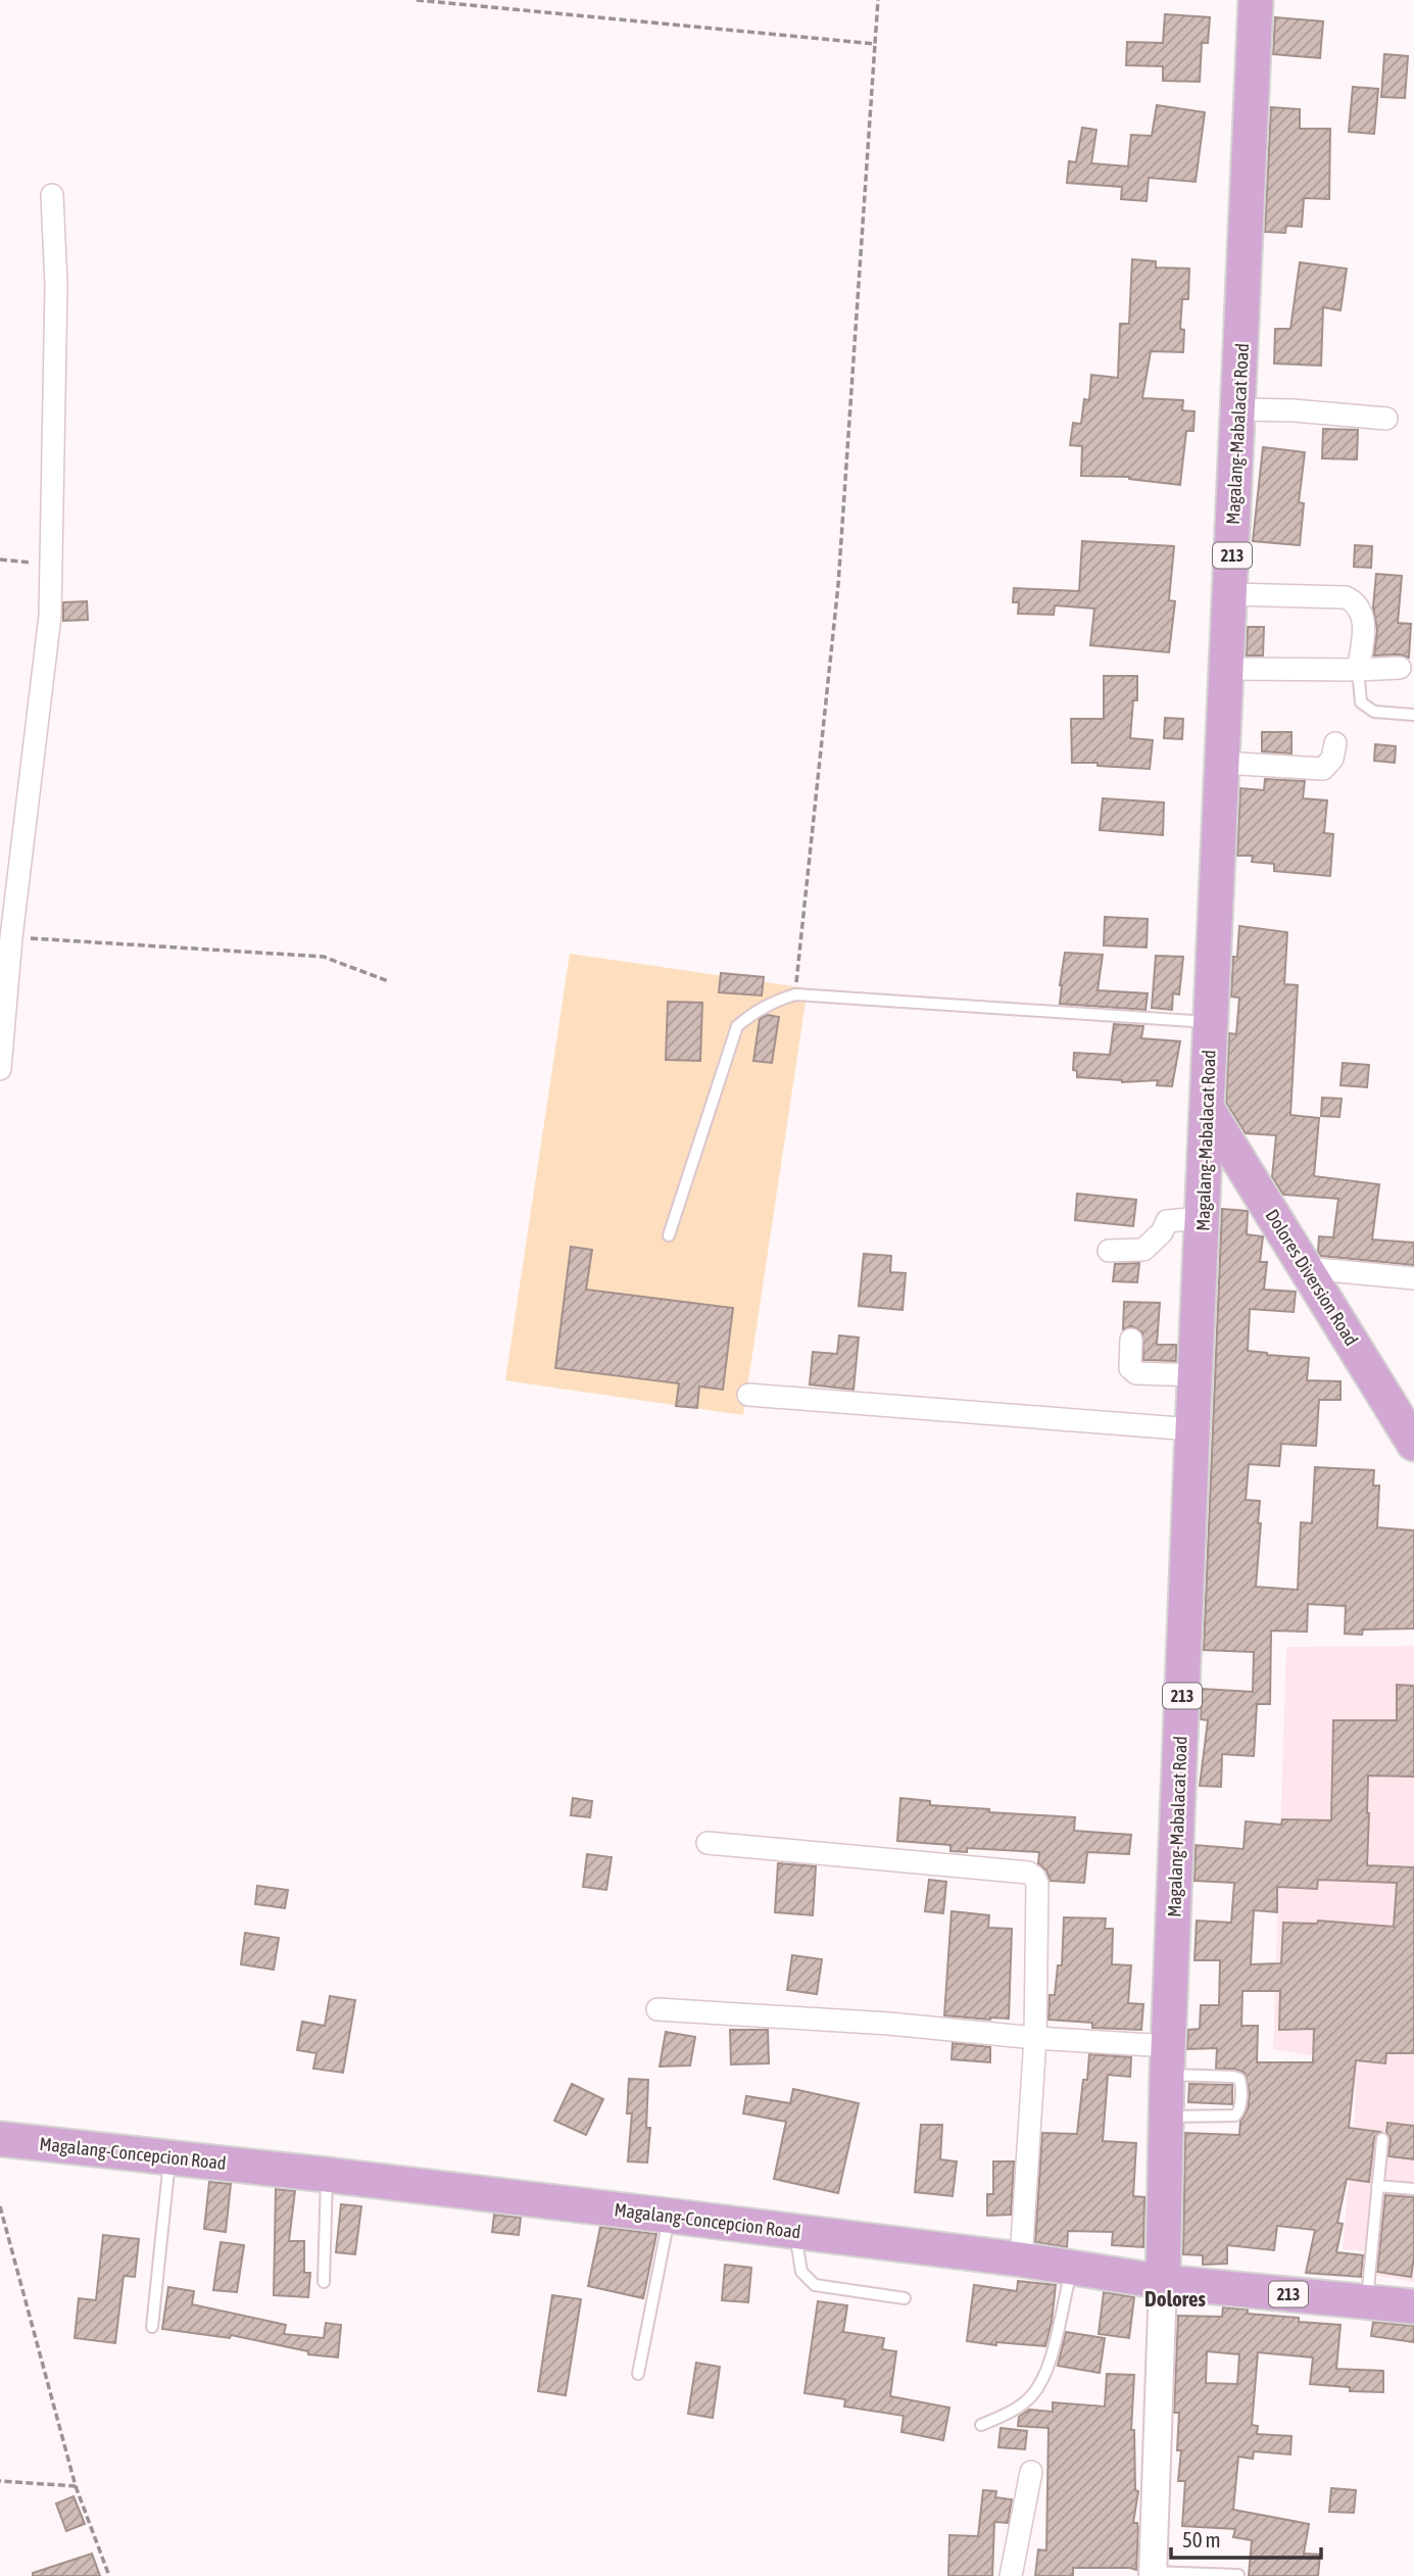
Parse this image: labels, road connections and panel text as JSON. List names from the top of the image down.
{
  "streets": {
    "main road": [
      "Magalang-Mabalacat Road",
      "213",
      "Dolores Diversion Road",
      "Magalang-Concepcion Road"
    ]
  },
  "crossings": [
    ["Magalang-Mabalacat Road", "Dolores Diversion Road"],
    ["Magalang-Mabalacat Road", "Magalang-Concepcion Road"]
  ],
  "districts": ["Dolores"],
  "scale_bar": "50 m"
}
